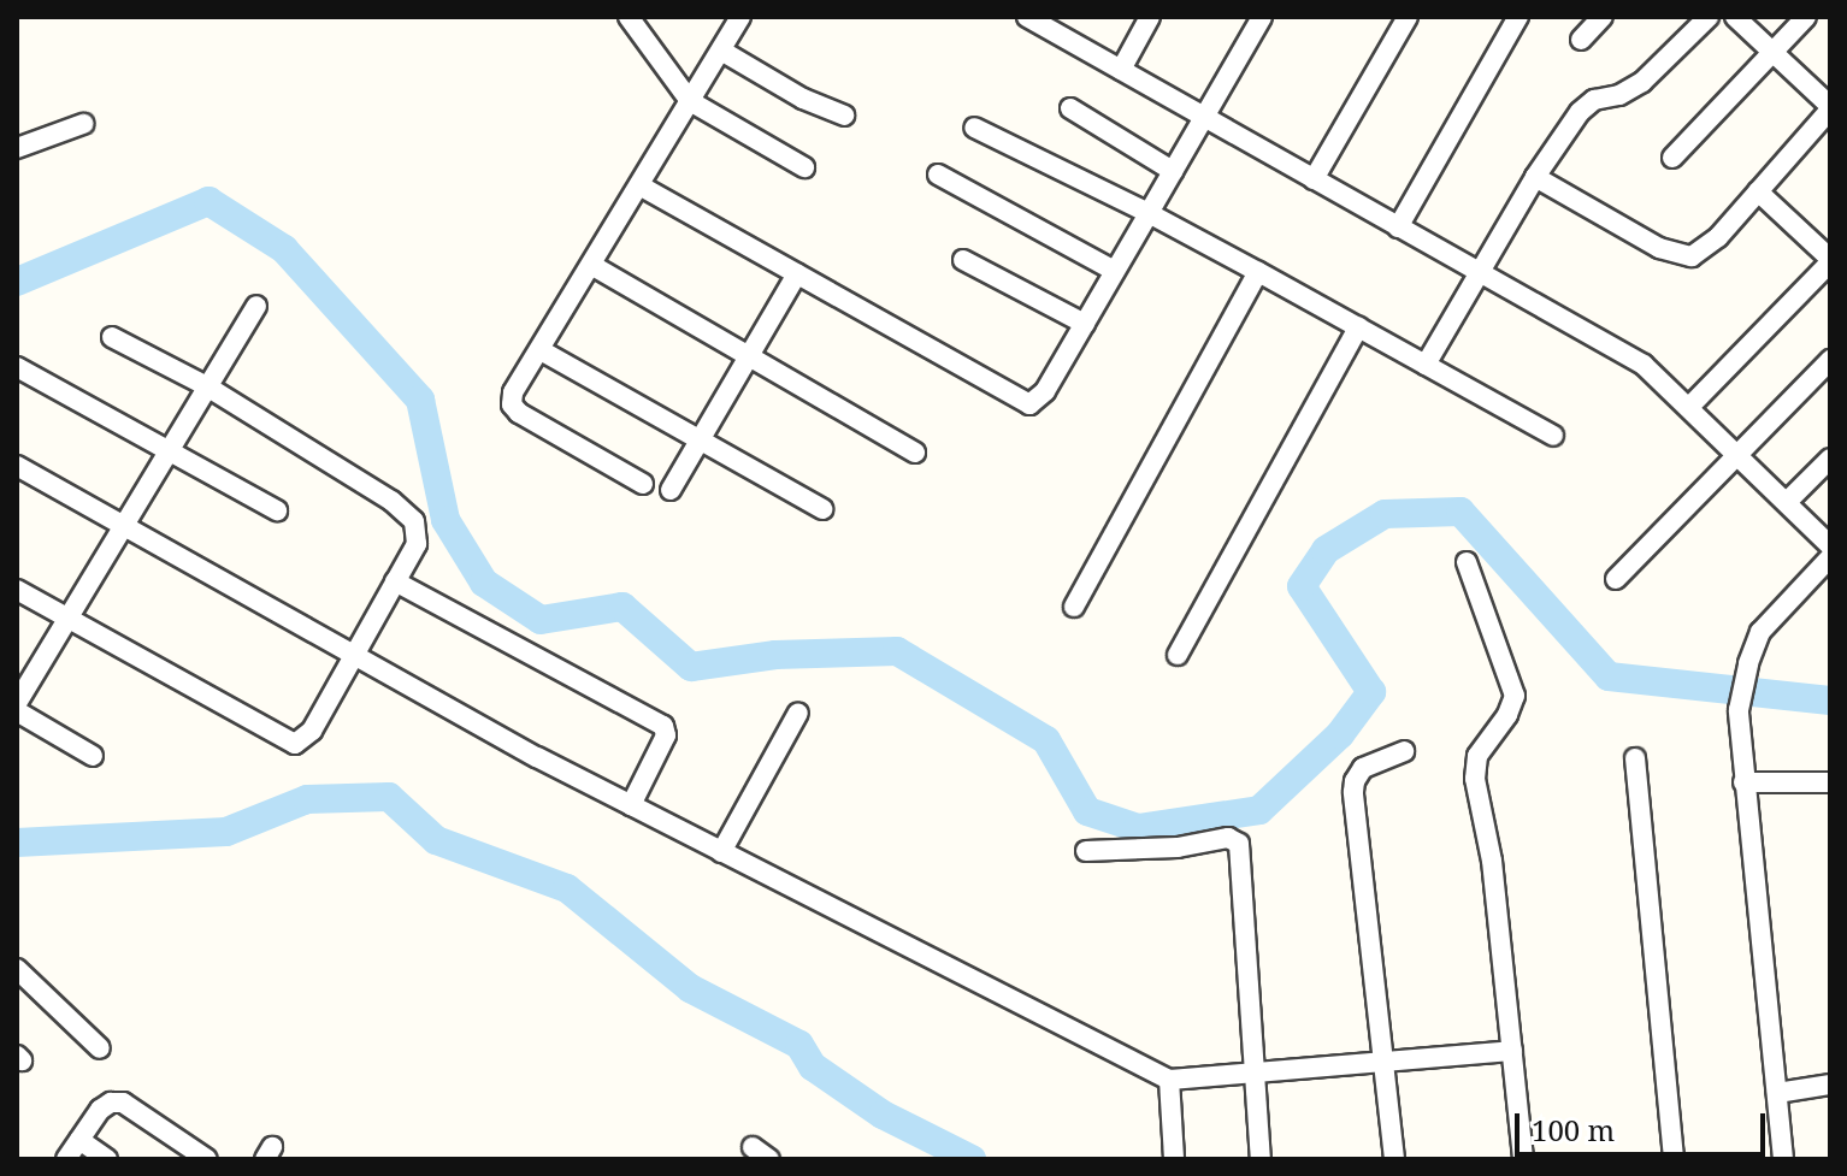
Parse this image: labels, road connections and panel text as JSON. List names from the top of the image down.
{
  "scale_bar": "100 m"
}
